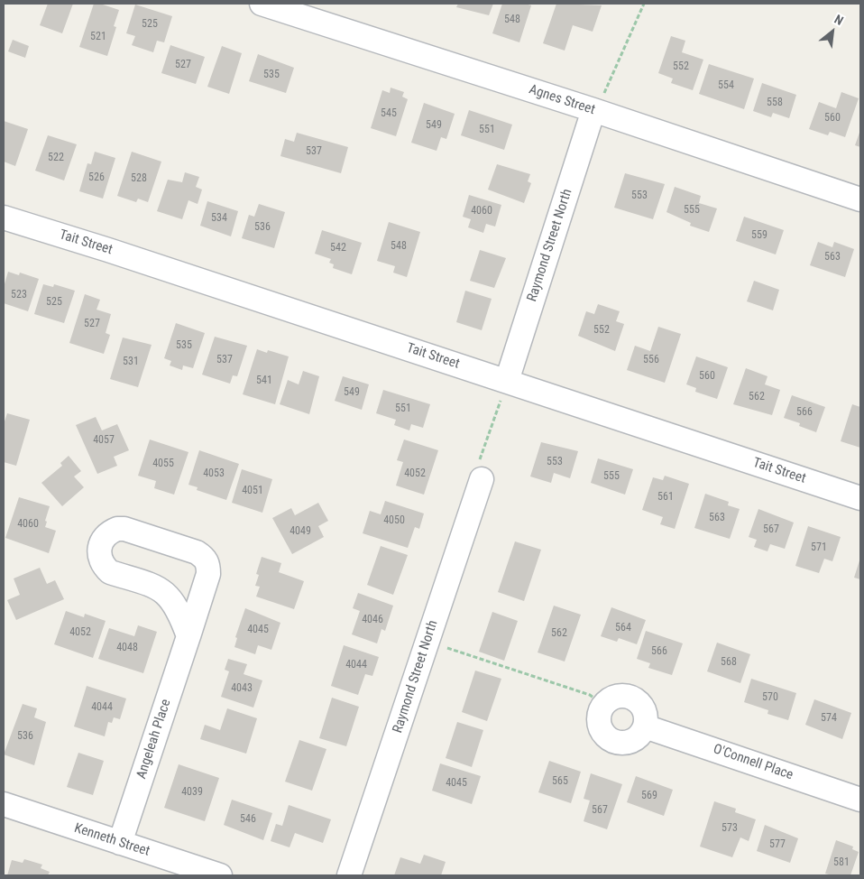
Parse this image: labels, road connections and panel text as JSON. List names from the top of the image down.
{
  "streets": {
    "street": [
      "Agnes Street",
      "Tait Street",
      "Raymond Street North",
      "Angeleah Place",
      "O'Connell Place",
      "Kenneth Street"
    ]
  },
  "crossings": [
    ["Agnes Street", "Raymond Street North"],
    ["Tait Street", "Raymond Street North"],
    ["Angeleah Place", "Kenneth Street"]
  ],
  "house_numbers": [
    "548",
    "525",
    "521",
    "527",
    "552",
    "535",
    "554",
    "558",
    "545",
    "560",
    "549",
    "551",
    "537",
    "522",
    "526",
    "528",
    "553",
    "555",
    "4060",
    "534",
    "536",
    "559",
    "548",
    "542",
    "563",
    "523",
    "525",
    "527",
    "552",
    "535",
    "537",
    "556",
    "531",
    "560",
    "541",
    "549",
    "562",
    "551",
    "566",
    "4057",
    "553",
    "4055",
    "4053",
    "4052",
    "555",
    "4051",
    "561",
    "563",
    "4050",
    "4060",
    "567",
    "4049",
    "571",
    "4046",
    "564",
    "4045",
    "4052",
    "562",
    "4048",
    "566",
    "568",
    "4044",
    "4043",
    "570",
    "4044",
    "574",
    "536",
    "565",
    "4045",
    "4039",
    "569",
    "567",
    "546",
    "573",
    "577",
    "581"
  ],
  "north": "top right"
}
